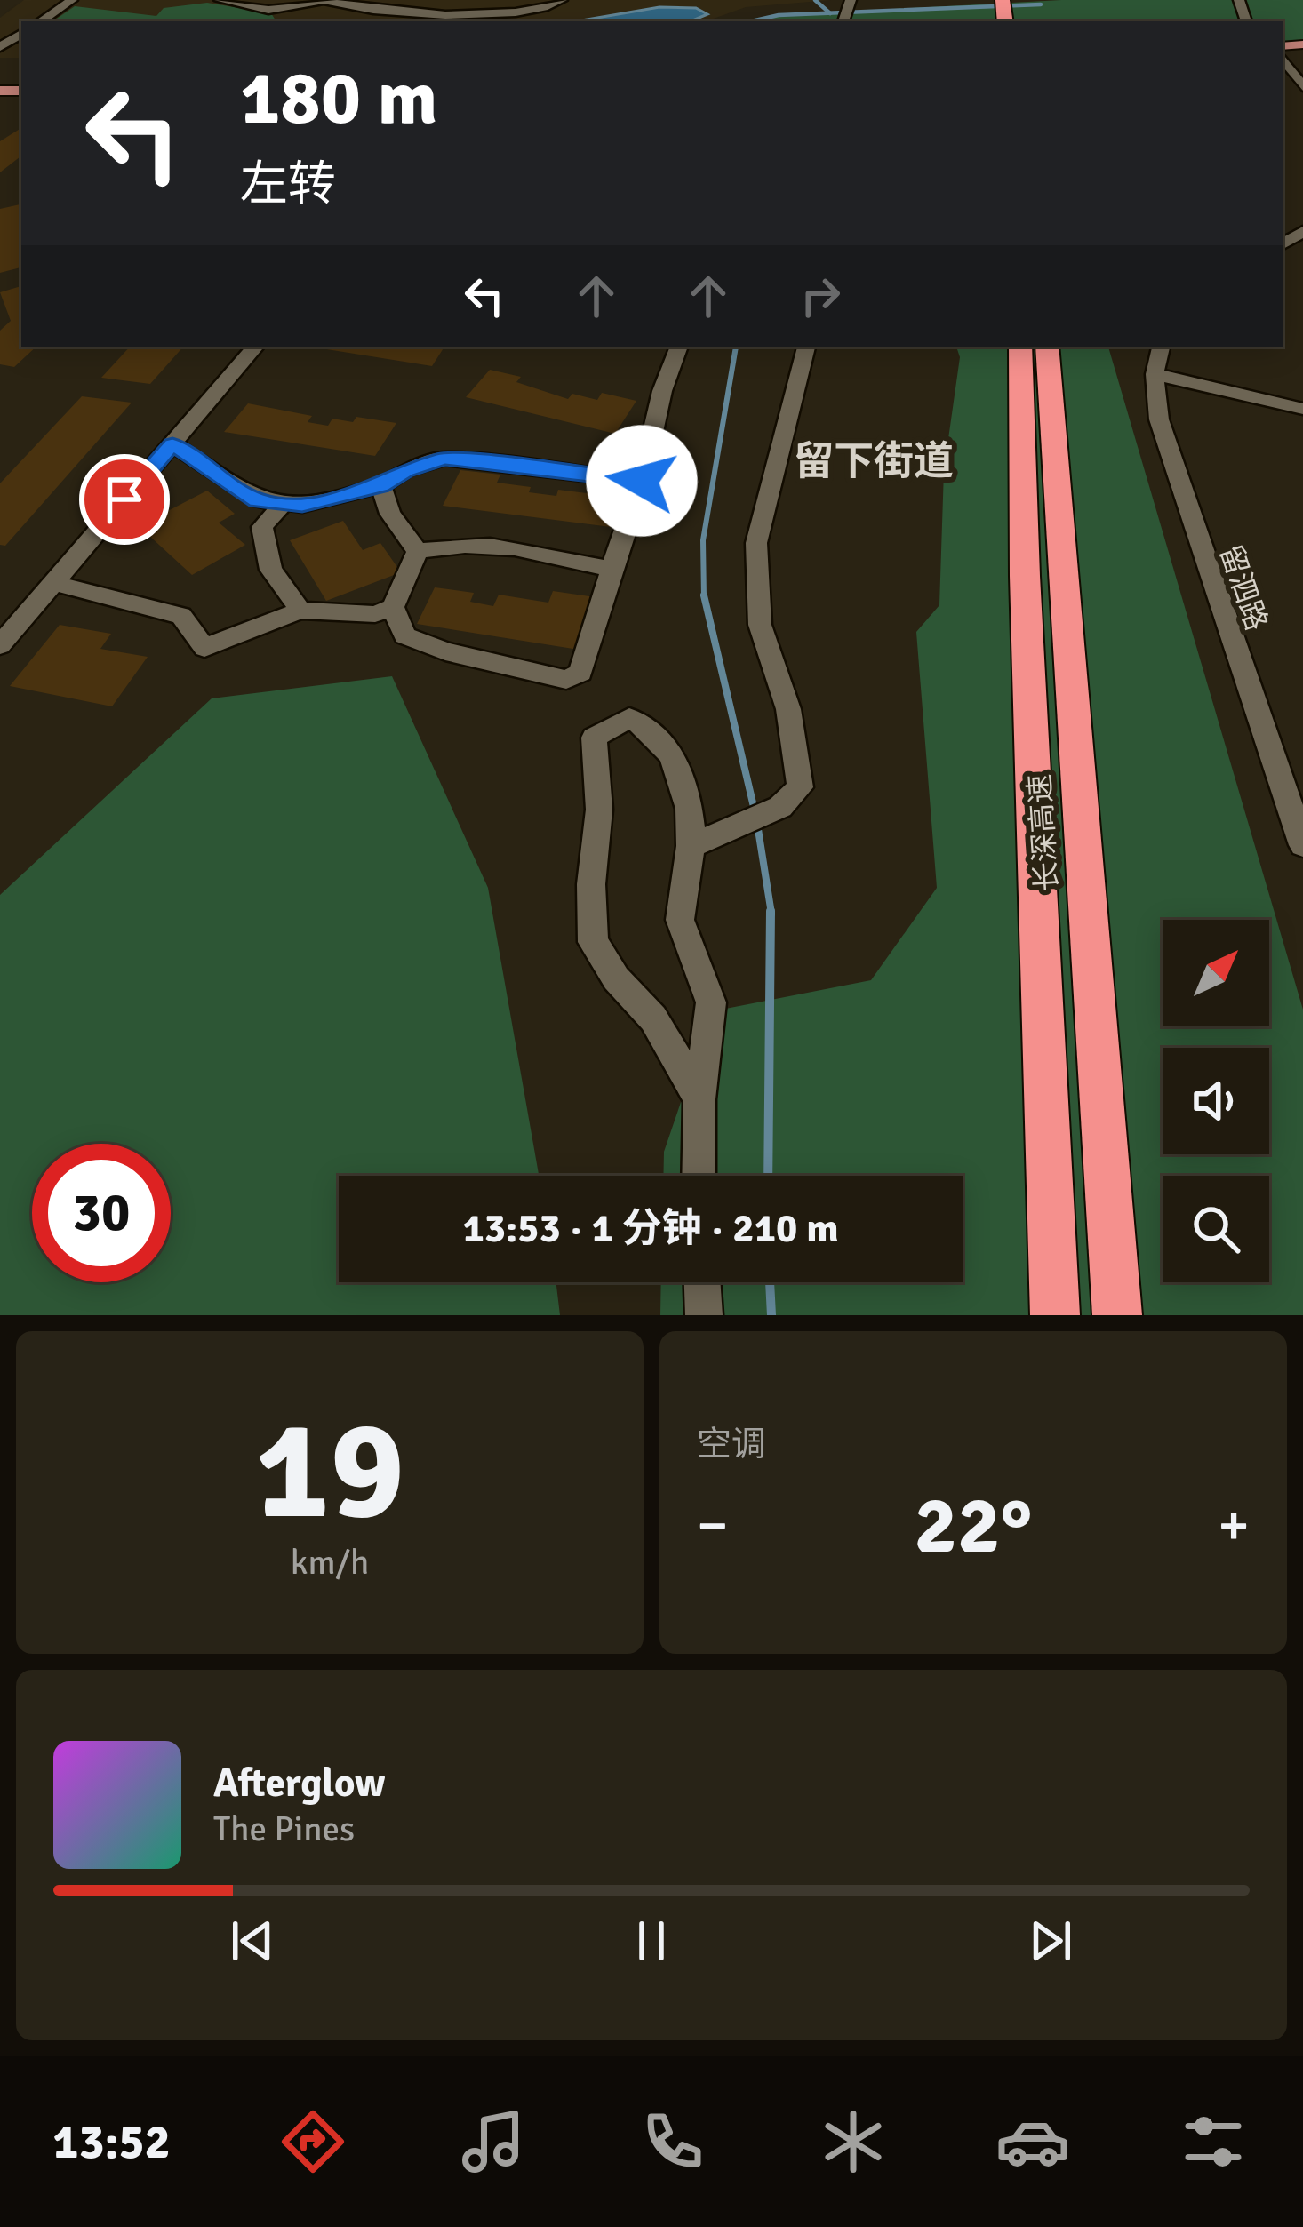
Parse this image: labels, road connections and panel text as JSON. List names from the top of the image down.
{
  "streets": {
    "highway": ["长深高速"],
    "street": ["留泗路"]
  },
  "districts": ["留下街道"],
  "north": "top right",
  "page": {
    "turn": ["180 m", "左转"],
    "limit": "30",
    "trip": "13:53 · 1 分钟 · 210 m",
    "tile": [
      ["19", "km/h"],
      "空调"
    ],
    "heat": ["−", "22°", "+"],
    "song": ["Afterglow", "The Pines"],
    "tabs": "13:52"
  }
}
